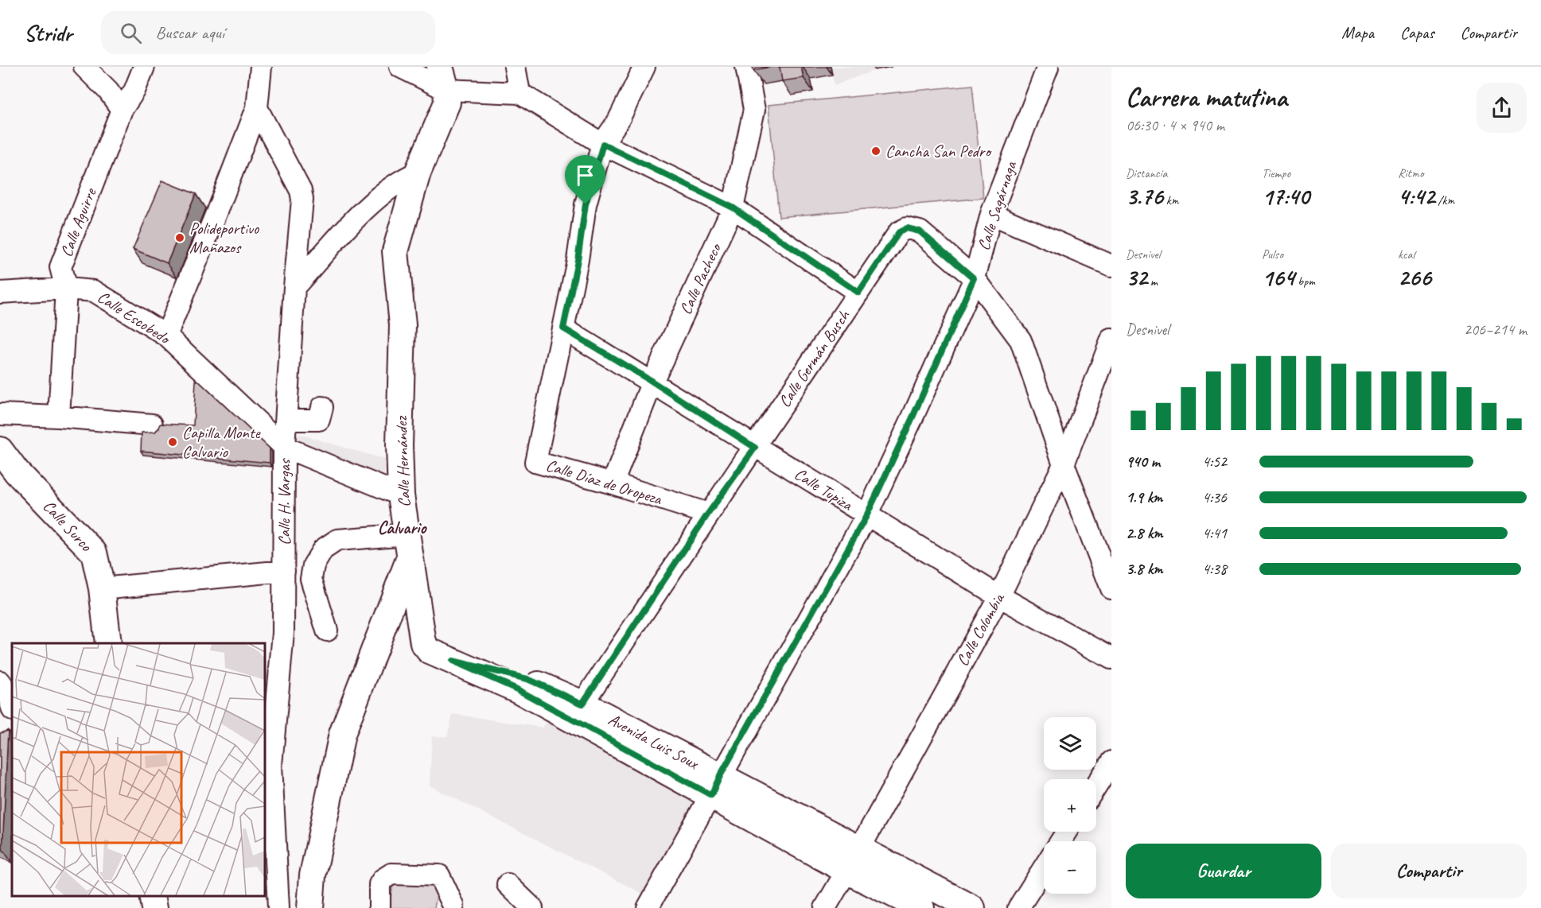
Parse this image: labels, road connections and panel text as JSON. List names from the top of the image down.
{
  "streets": {
    "main road": ["Calle Hernández", "Calle Surco", "Avenida Luis Soux"],
    "street": [
      "Calle Sagárnaga",
      "Calle Aguirre",
      "Calle Pacheco",
      "Calle Escobedo",
      "Calle Germán Busch",
      "Calle Díaz de Oropeza",
      "Calle Tupiza",
      "Calle H. Vargas",
      "Calle Colombia"
    ]
  },
  "crossings": [
    ["Calle Sagárnaga", "Calle Germán Busch"],
    ["Calle Sagárnaga", "Calle Tupiza"],
    ["Calle Sagárnaga", "Avenida Luis Soux"],
    ["Calle Aguirre", "Calle Escobedo"],
    ["Calle Pacheco", "Calle Díaz de Oropeza"],
    ["Calle Pacheco", "Calle Tupiza"],
    ["Calle Escobedo", "Calle H. Vargas"],
    ["Calle Germán Busch", "Calle Díaz de Oropeza"],
    ["Calle Germán Busch", "Calle Tupiza"],
    ["Calle Germán Busch", "Calle Colombia"],
    ["Calle Germán Busch", "Avenida Luis Soux"],
    ["Calle Hernández", "Avenida Luis Soux"],
    ["Calle Díaz de Oropeza", "Calle Tupiza"],
    ["Calle Tupiza", "Calle Colombia"],
    ["Calle Colombia", "Avenida Luis Soux"]
  ],
  "districts": ["Calvario"],
  "places": ["Cancha San Pedro", "Polideportivo Mañazos", "Capilla Monte Calvario"],
  "page": {
    "header": "Stridr",
    "search": "Buscar aquí",
    "nav": ["Mapa", "Capas", "Compartir"],
    "heading": ["Carrera matutina", "06:30 · 4 × 940 m"],
    "stats": [
      ["Distancia", "3.76 km"],
      ["Tiempo", "17:40"],
      ["Ritmo", "4:42 /km"],
      ["Desnivel", "32 m"],
      ["Pulso", "164 bpm"],
      ["kcal", "266"]
    ],
    "chart": ["Desnivel", "206–214 m"],
    "list": [
      {
        "name": "940 m",
        "note": "4:52"
      },
      {
        "name": "1.9 km",
        "note": "4:36"
      },
      {
        "name": "2.8 km",
        "note": "4:41"
      },
      {
        "name": "3.8 km",
        "note": "4:38"
      }
    ],
    "map_buttons": ["+", "−"],
    "buttons": ["Guardar", "Compartir"]
  }
}
